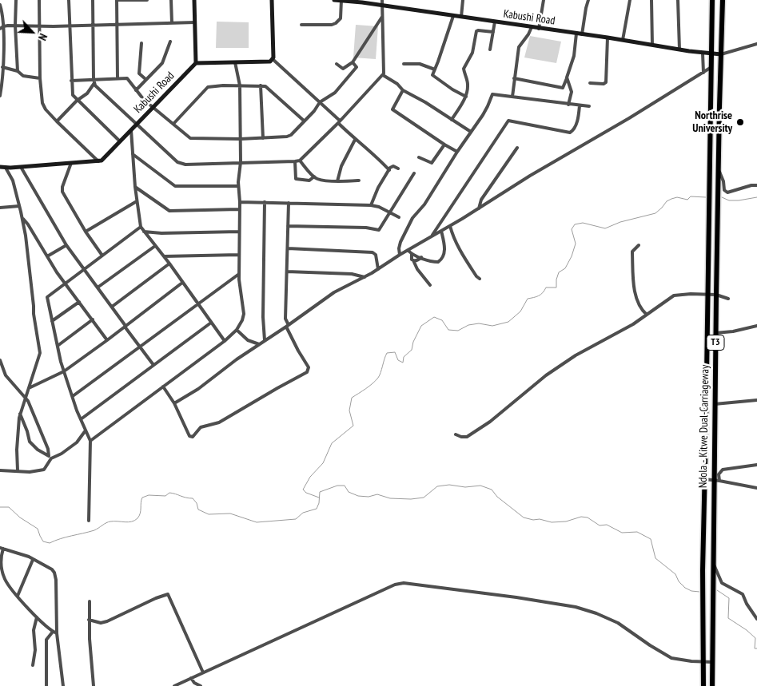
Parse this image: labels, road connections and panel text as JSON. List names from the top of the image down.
{
  "streets": {
    "highway": ["T3", "Ndola - Kitwe Dual-Carriageway"],
    "main road": ["Kabushi Road"]
  },
  "crossings": [
    ["Kabushi Road", "Ndola - Kitwe Dual-Carriageway"]
  ],
  "places": ["Northrise University"],
  "north": "bottom right"
}
